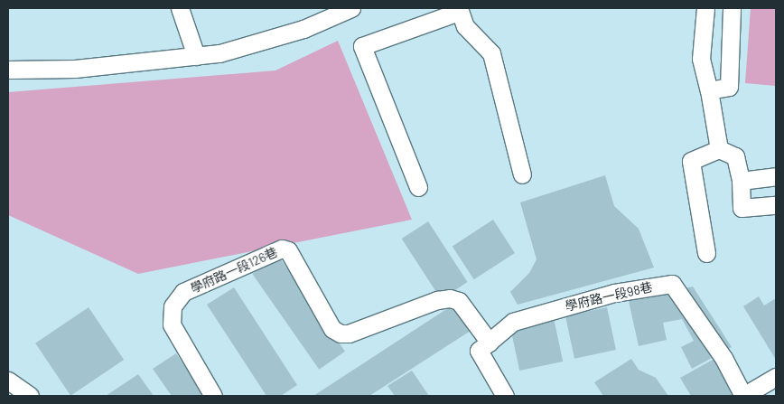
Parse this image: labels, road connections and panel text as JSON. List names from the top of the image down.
{
  "streets": {
    "street": ["學府路一段126巷", "學府路一段98巷"]
  },
  "crossings": [
    ["學府路一段126巷", "學府路一段98巷"]
  ]
}
